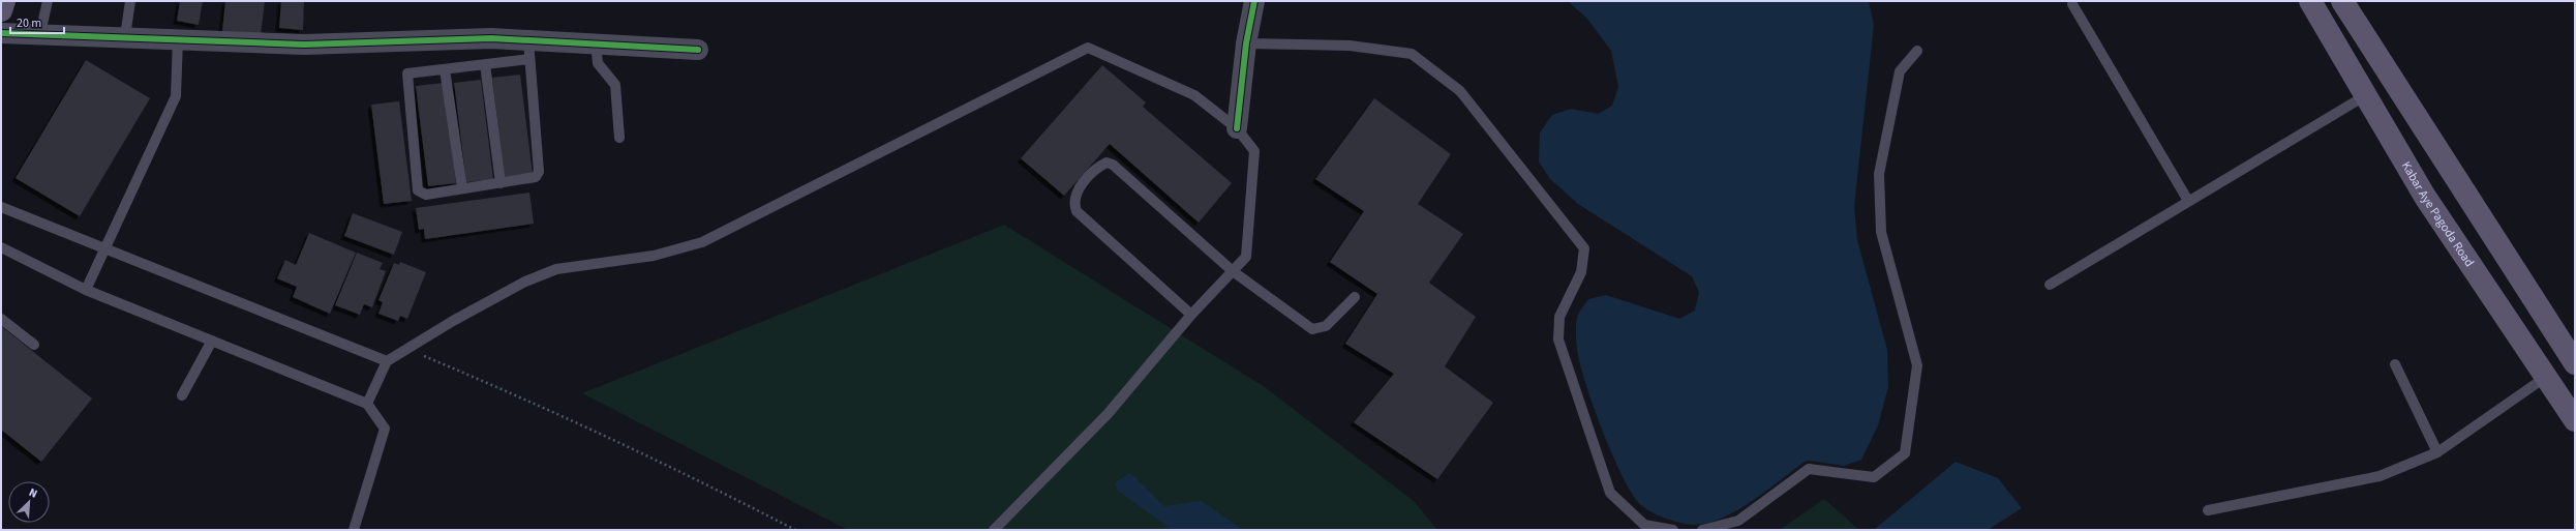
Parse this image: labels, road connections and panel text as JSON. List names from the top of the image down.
{
  "streets": {
    "main road": ["Kabar Aye Pagoda Road"]
  },
  "scale_bar": "20 m",
  "north": "top right"
}
